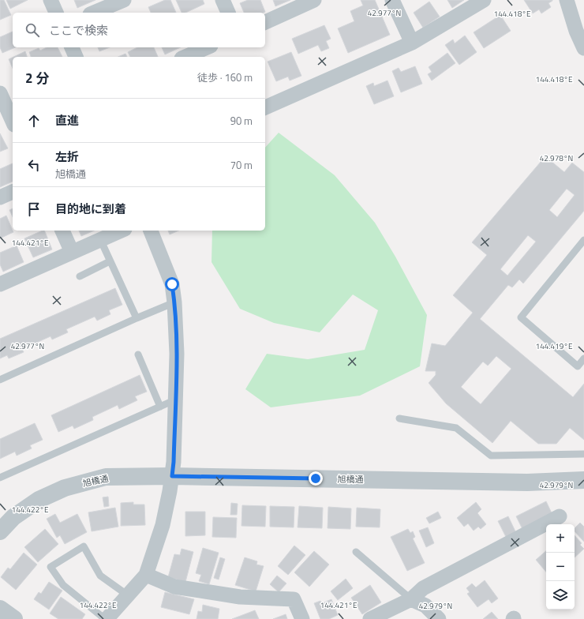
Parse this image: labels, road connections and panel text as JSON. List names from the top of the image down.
{
  "streets": {
    "street": ["旭橋通"]
  },
  "page": {
    "search": "ここで検索",
    "heading": ["2 分", "徒歩 · 160 m"],
    "list": [
      ["直進", "90 m"],
      ["左折", "旭橋通", "70 m"],
      "目的地に到着"
    ],
    "map_buttons": ["+", "−"]
  },
  "coordinates": [
    "42.977°N",
    "144.418°E",
    "42.978°N",
    "144.421°E",
    "144.419°E",
    "42.979°N",
    "144.422°E"
  ]
}
